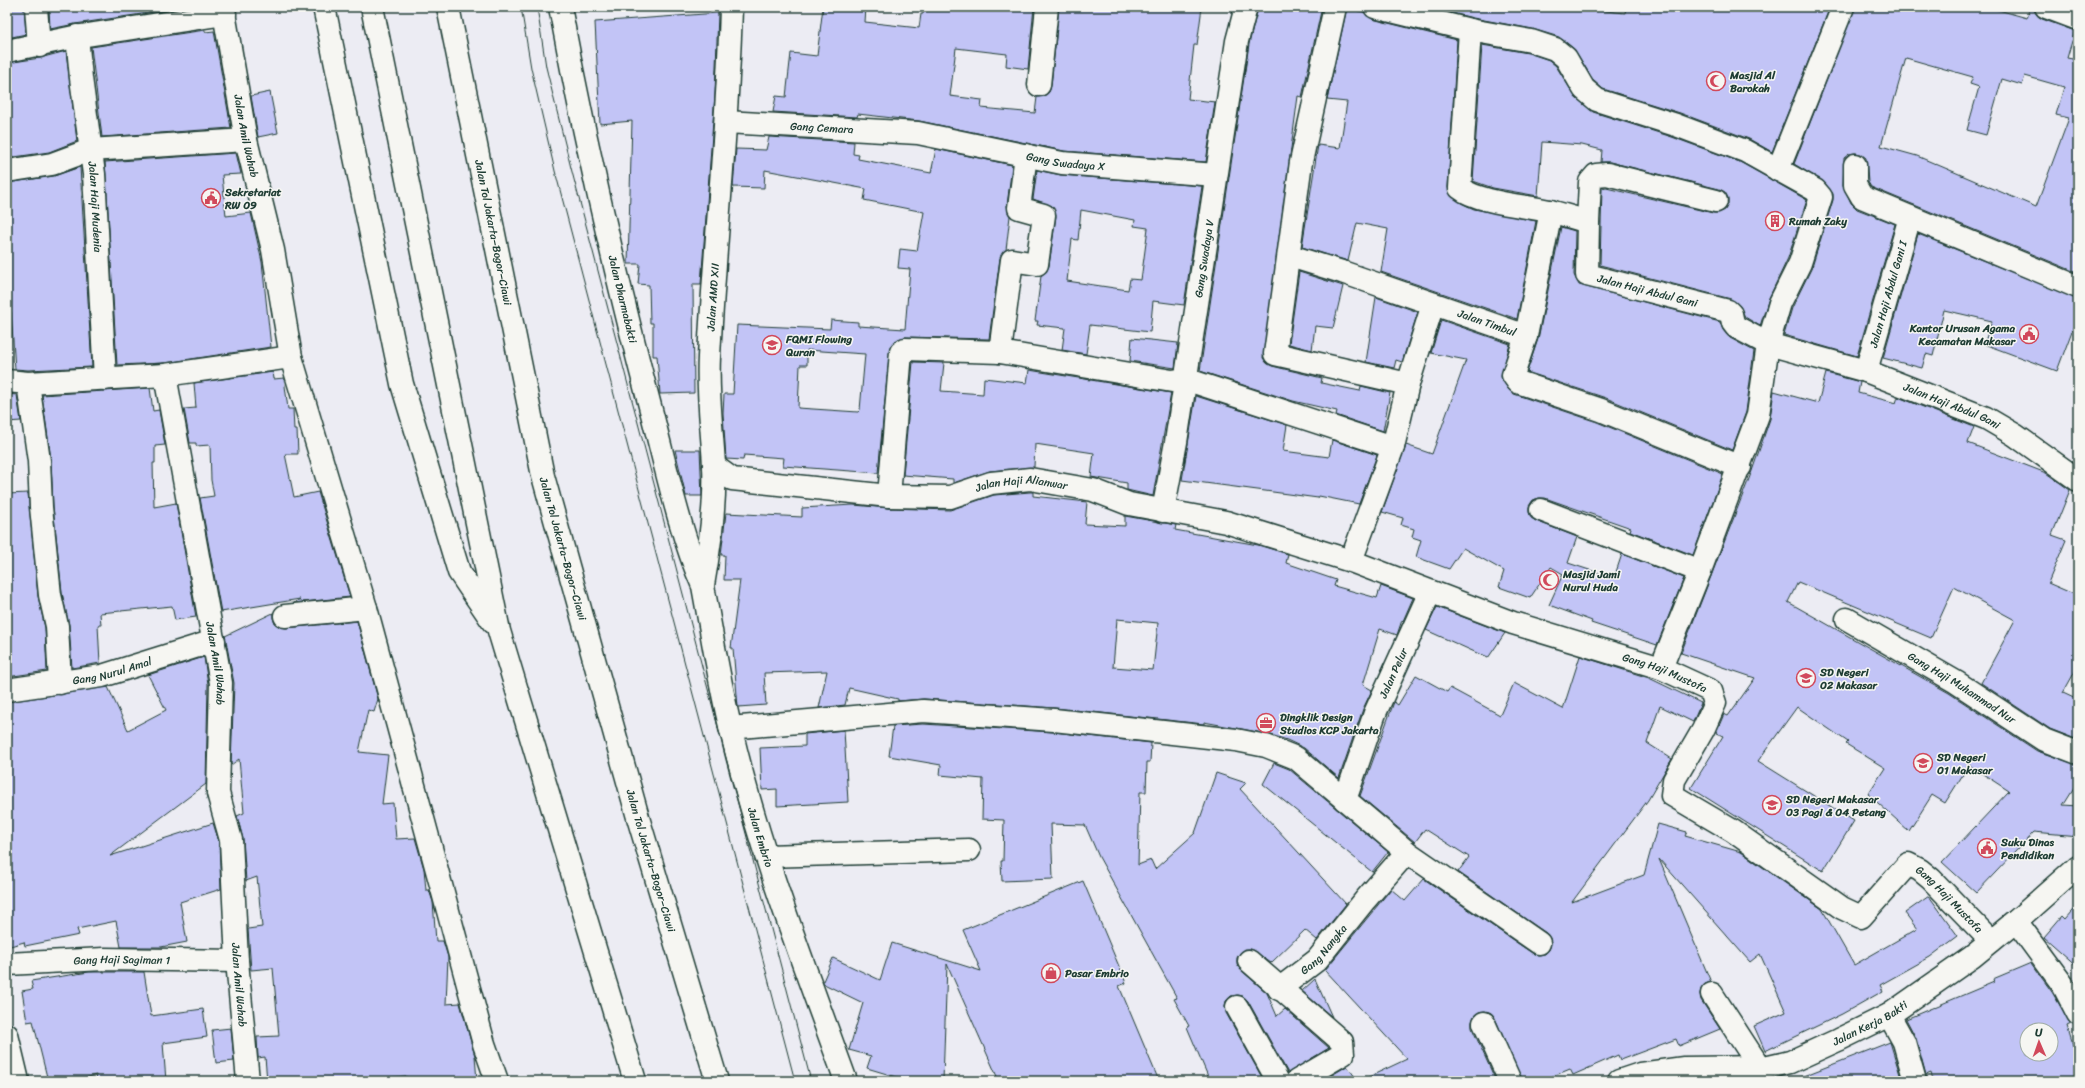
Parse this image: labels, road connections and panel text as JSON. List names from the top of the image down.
{
  "streets": {
    "main road": [
      "Gang Cemara",
      "Jalan Amil Wahab",
      "Gang Swadaya X",
      "Jalan Haji Mudenia",
      "Jalan Tol Jakarta–Bogor–Ciawi",
      "Gang Swadaya V",
      "Jalan Haji Abdul Gani",
      "Jalan Haji Abdul Gani I",
      "Jalan AMD XII",
      "Jalan Dharmabakti",
      "Jalan Timbul",
      "Jalan Haji Alianwar",
      "Gang Nurul Amal",
      "Jalan Pelur",
      "Gang Haji Mustofa",
      "Gang Haji Muhammad Nur",
      "Jalan Embrio",
      "Gang Nangka",
      "Gang Haji Sagiman 1",
      "Jalan Kerja Bakti"
    ]
  },
  "crossings": [
    ["Gang Cemara", "Gang Swadaya X"],
    ["Gang Cemara", "Jalan AMD XII"],
    ["Jalan Amil Wahab", "Gang Nurul Amal"],
    ["Jalan Amil Wahab", "Gang Haji Sagiman 1"],
    ["Gang Swadaya X", "Gang Swadaya V"],
    ["Gang Swadaya V", "Jalan Haji Alianwar"],
    ["Jalan Haji Abdul Gani", "Jalan Haji Abdul Gani I"],
    ["Jalan AMD XII", "Jalan Dharmabakti"],
    ["Jalan AMD XII", "Jalan Haji Alianwar"],
    ["Jalan AMD XII", "Jalan Embrio"],
    ["Jalan Dharmabakti", "Jalan Embrio"],
    ["Jalan Haji Alianwar", "Gang Haji Mustofa"],
    ["Jalan Pelur", "Gang Haji Mustofa"],
    ["Gang Haji Mustofa", "Jalan Kerja Bakti"]
  ],
  "places": {
    "mosque": ["Masjid Al Barokah", "Masjid Jami Nurul Huda"],
    "public building": ["Sekretariat RW 09", "Kantor Urusan Agama Kecamatan Makasar", "Suku Dinas Pendidikan"],
    "building": ["Rumah Zaky"],
    "school or university": [
      "FQMI Flowing Quran",
      "SD Negeri 02 Makasar",
      "SD Negeri 01 Makasar",
      "SD Negeri Makasar 03 Pagi & 04 Petang"
    ],
    "office": ["Dingklik Design Studios KCP Jakarta"],
    "shop": ["Pasar Embrio"]
  },
  "north": "top"
}
